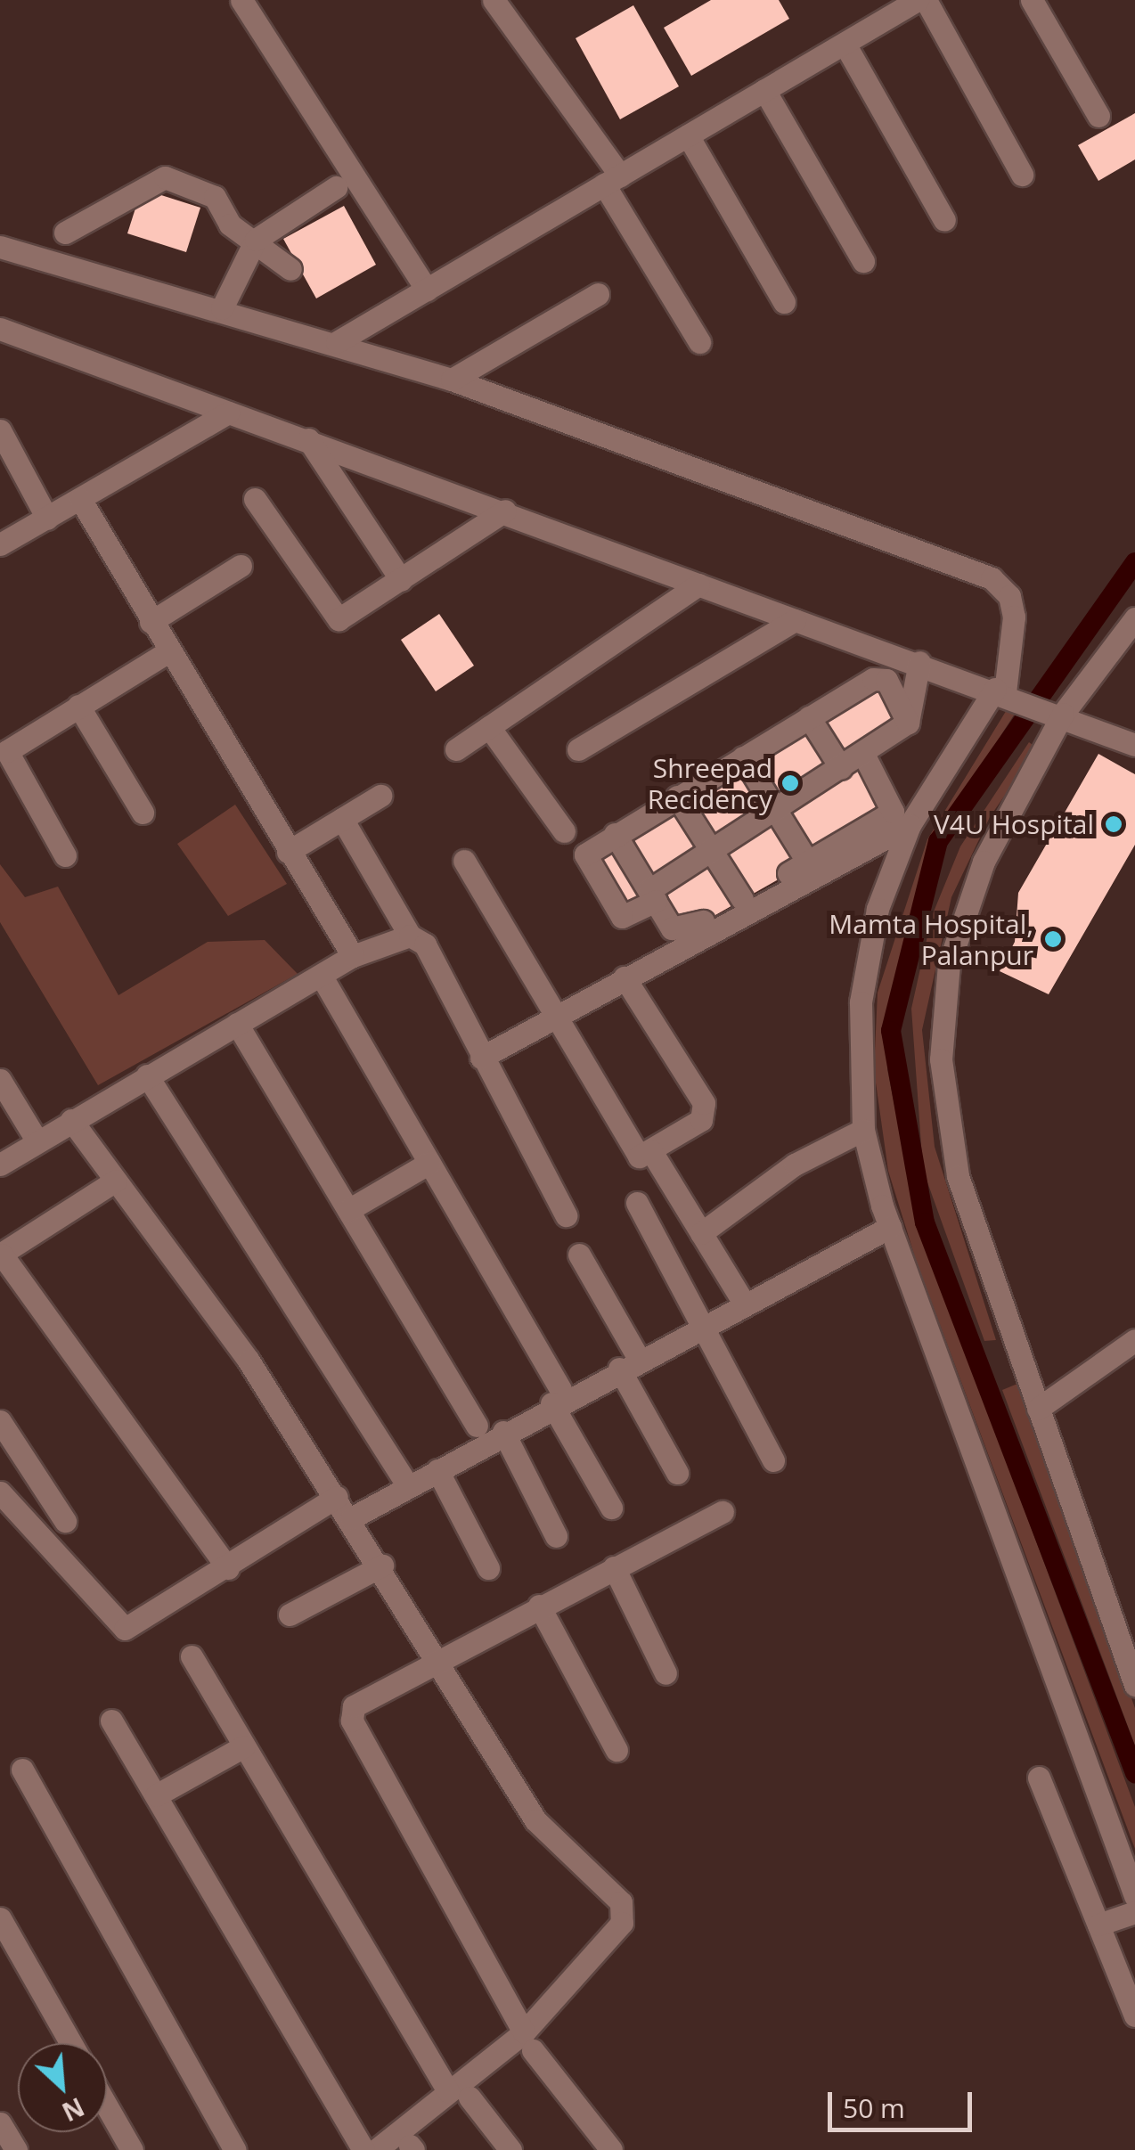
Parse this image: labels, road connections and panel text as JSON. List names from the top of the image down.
{
  "places": ["Shreepad Recidency", "V4U Hospital", "Mamta Hospital, Palanpur"],
  "scale_bar": "50 m",
  "north": "bottom right"
}
